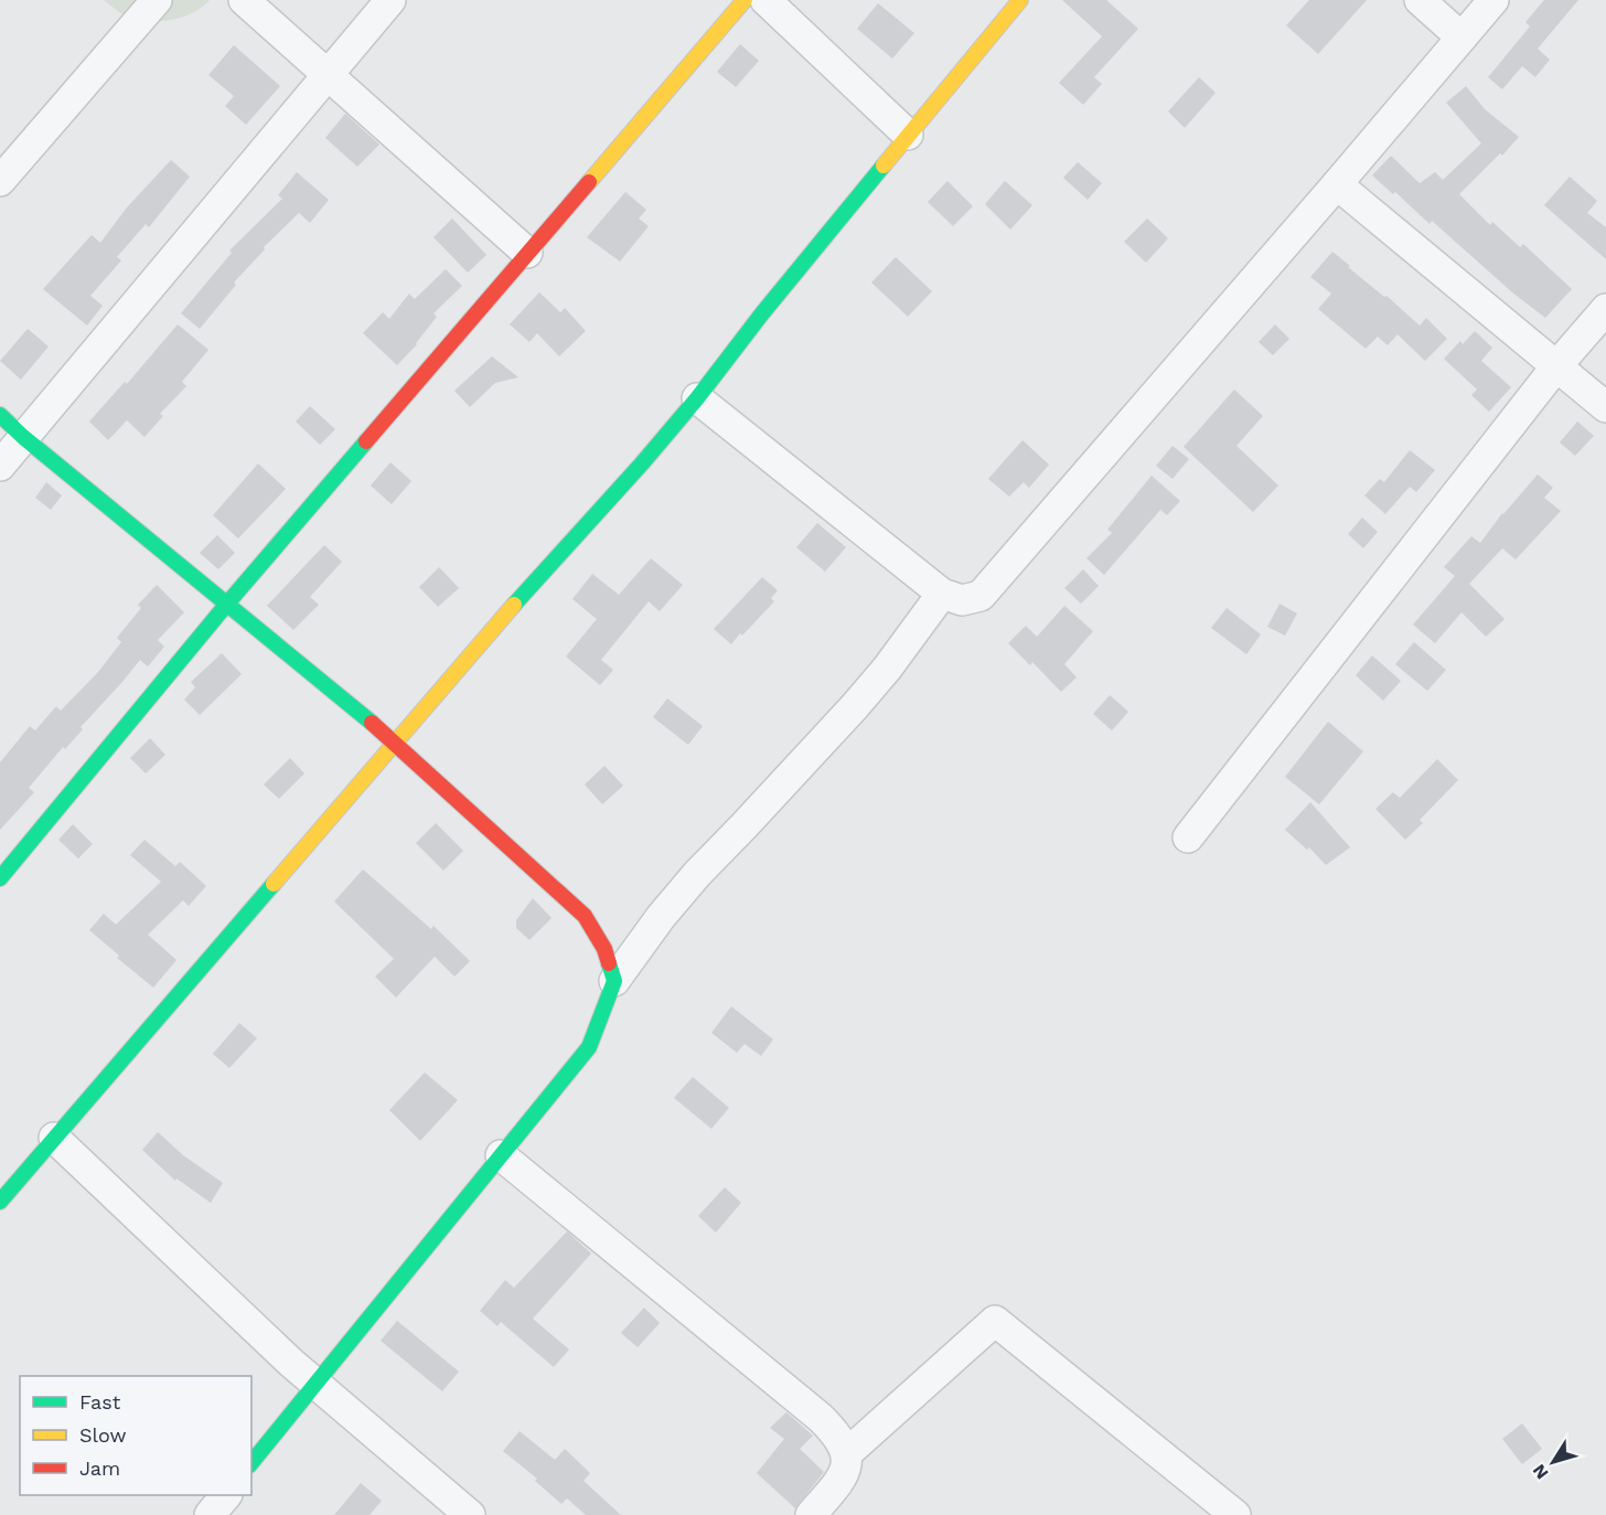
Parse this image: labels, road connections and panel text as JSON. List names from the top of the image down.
{
  "legend": ["Fast", "Slow", "Jam"],
  "north": "bottom left"
}
